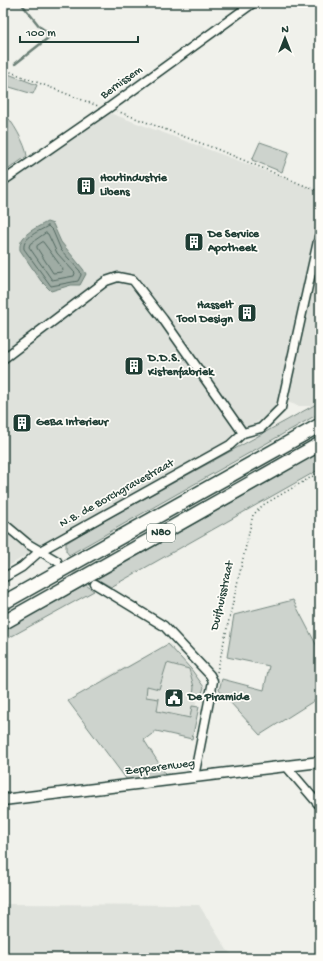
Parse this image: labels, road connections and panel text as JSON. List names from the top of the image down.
{
  "streets": {
    "highway": ["N80"],
    "street": ["Bernissem", "N.B. de Borchgravestraat", "Zepperenweg"],
    "path": ["Duifhuisstraat"]
  },
  "places": {
    "building": [
      "Houtindustrie Libens",
      "De Service Apotheek",
      "Hasselt Tool Design",
      "D.D.S. Kistenfabriek",
      "GeBa Interieur"
    ],
    "public building": ["De Piramide"]
  },
  "scale_bar": "100 m",
  "north": "top"
}
